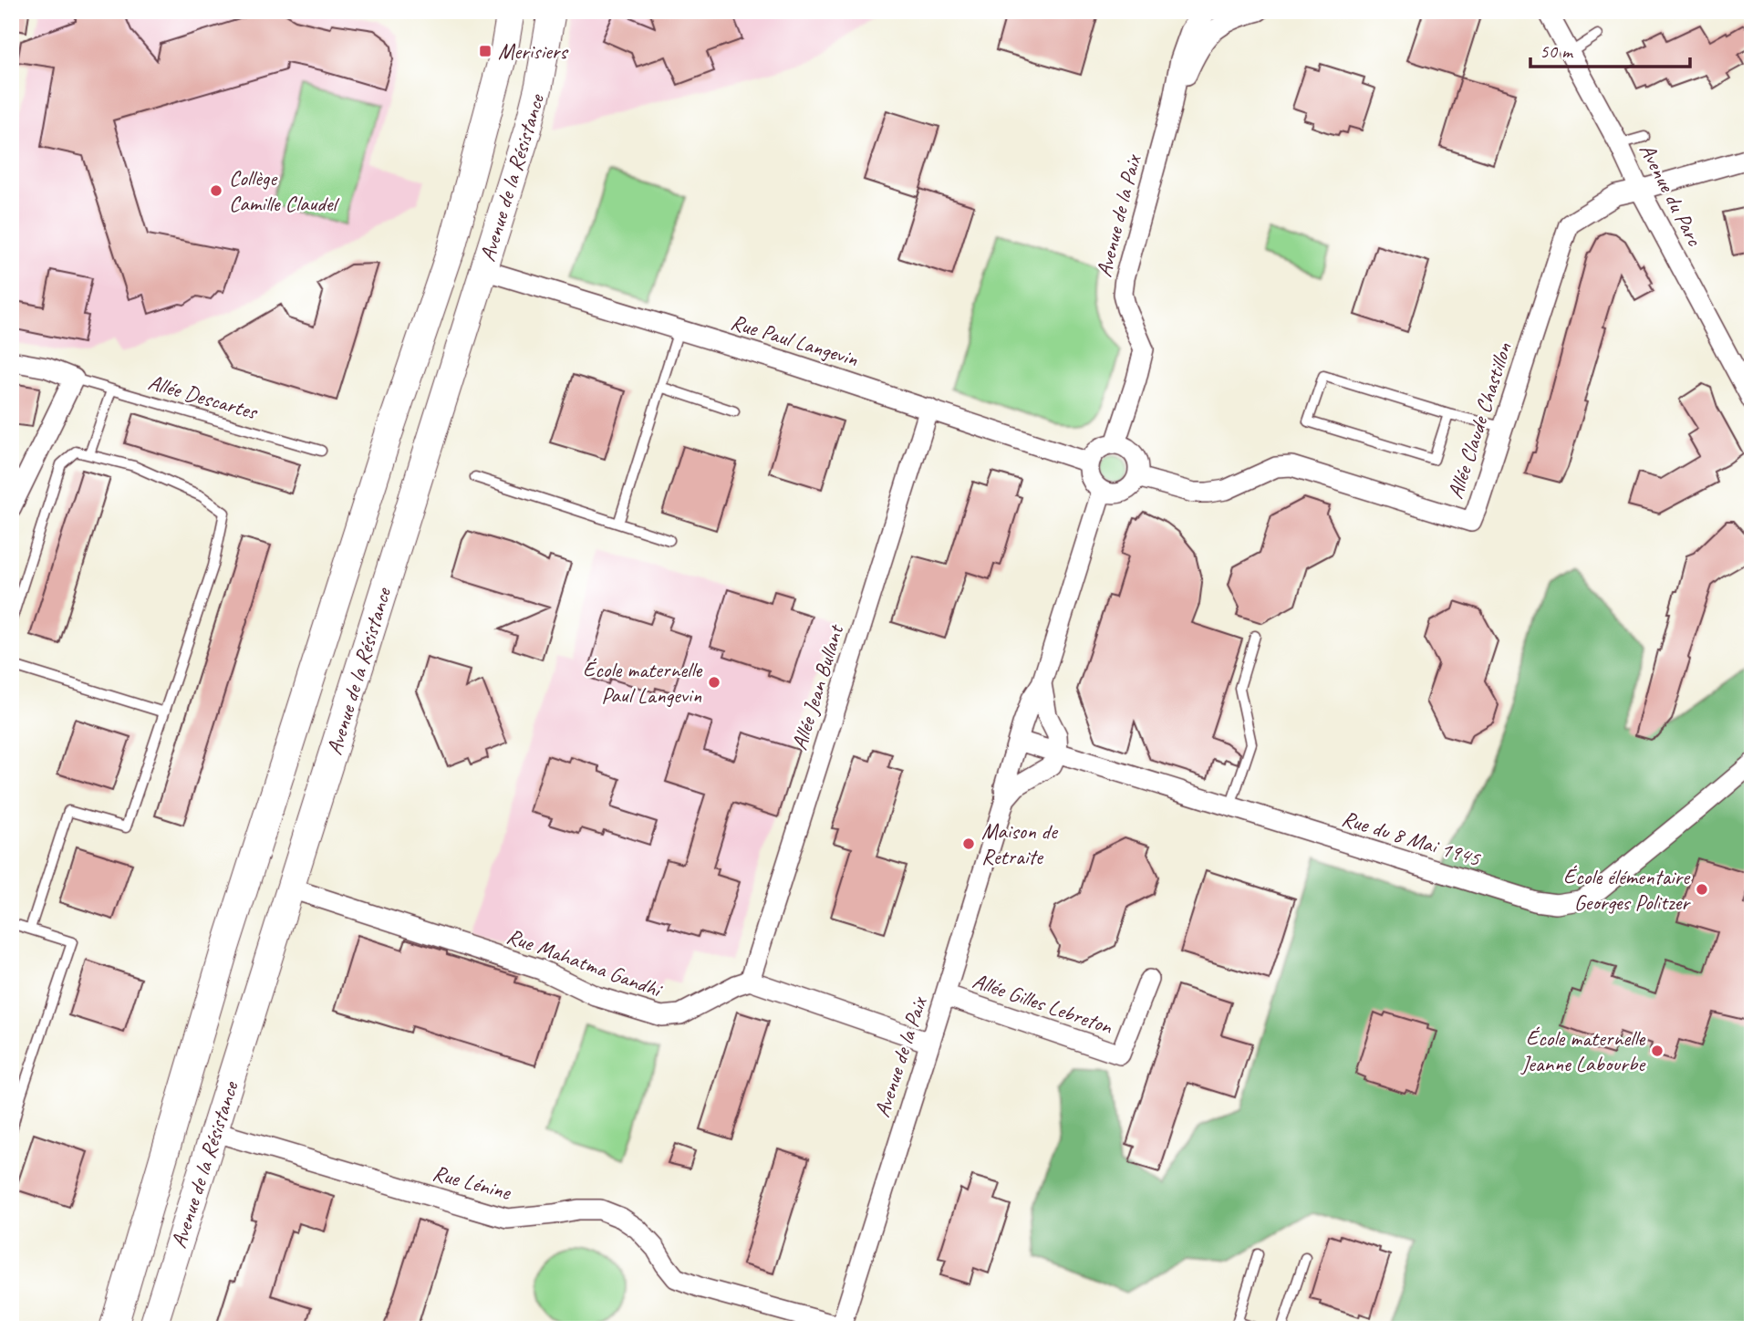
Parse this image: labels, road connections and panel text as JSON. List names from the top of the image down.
{
  "streets": {
    "main road": ["Avenue de la Résistance"],
    "street": [
      "Avenue du Parc",
      "Avenue de la Paix",
      "Rue Paul Langevin",
      "Allée Claude Chastillon",
      "Allée Jean Bullant",
      "Rue du 8 Mai 1945",
      "Rue Mahatma Gandhi",
      "Allée Gilles Lebreton",
      "Rue Lénine"
    ],
    "lane": ["Allée Descartes"]
  },
  "crossings": [
    ["Avenue de la Résistance", "Rue Paul Langevin"],
    ["Avenue de la Résistance", "Rue Mahatma Gandhi"],
    ["Avenue de la Résistance", "Rue Lénine"],
    ["Avenue du Parc", "Allée Claude Chastillon"],
    ["Avenue de la Paix", "Rue Paul Langevin"],
    ["Avenue de la Paix", "Allée Claude Chastillon"],
    ["Avenue de la Paix", "Rue du 8 Mai 1945"],
    ["Avenue de la Paix", "Allée Gilles Lebreton"],
    ["Avenue de la Paix", "Rue Lénine"],
    ["Rue Paul Langevin", "Allée Claude Chastillon"],
    ["Rue Paul Langevin", "Allée Jean Bullant"],
    ["Allée Jean Bullant", "Rue Mahatma Gandhi"]
  ],
  "places": {
    "transit": ["Merisiers"],
    "other": [
      "Collège Camille Claudel",
      "École maternelle Paul Langevin",
      "Maison de Retraite",
      "École élémentaire Georges Politzer",
      "École maternelle Jeanne Labourbe"
    ]
  },
  "scale_bar": "50 m"
}
